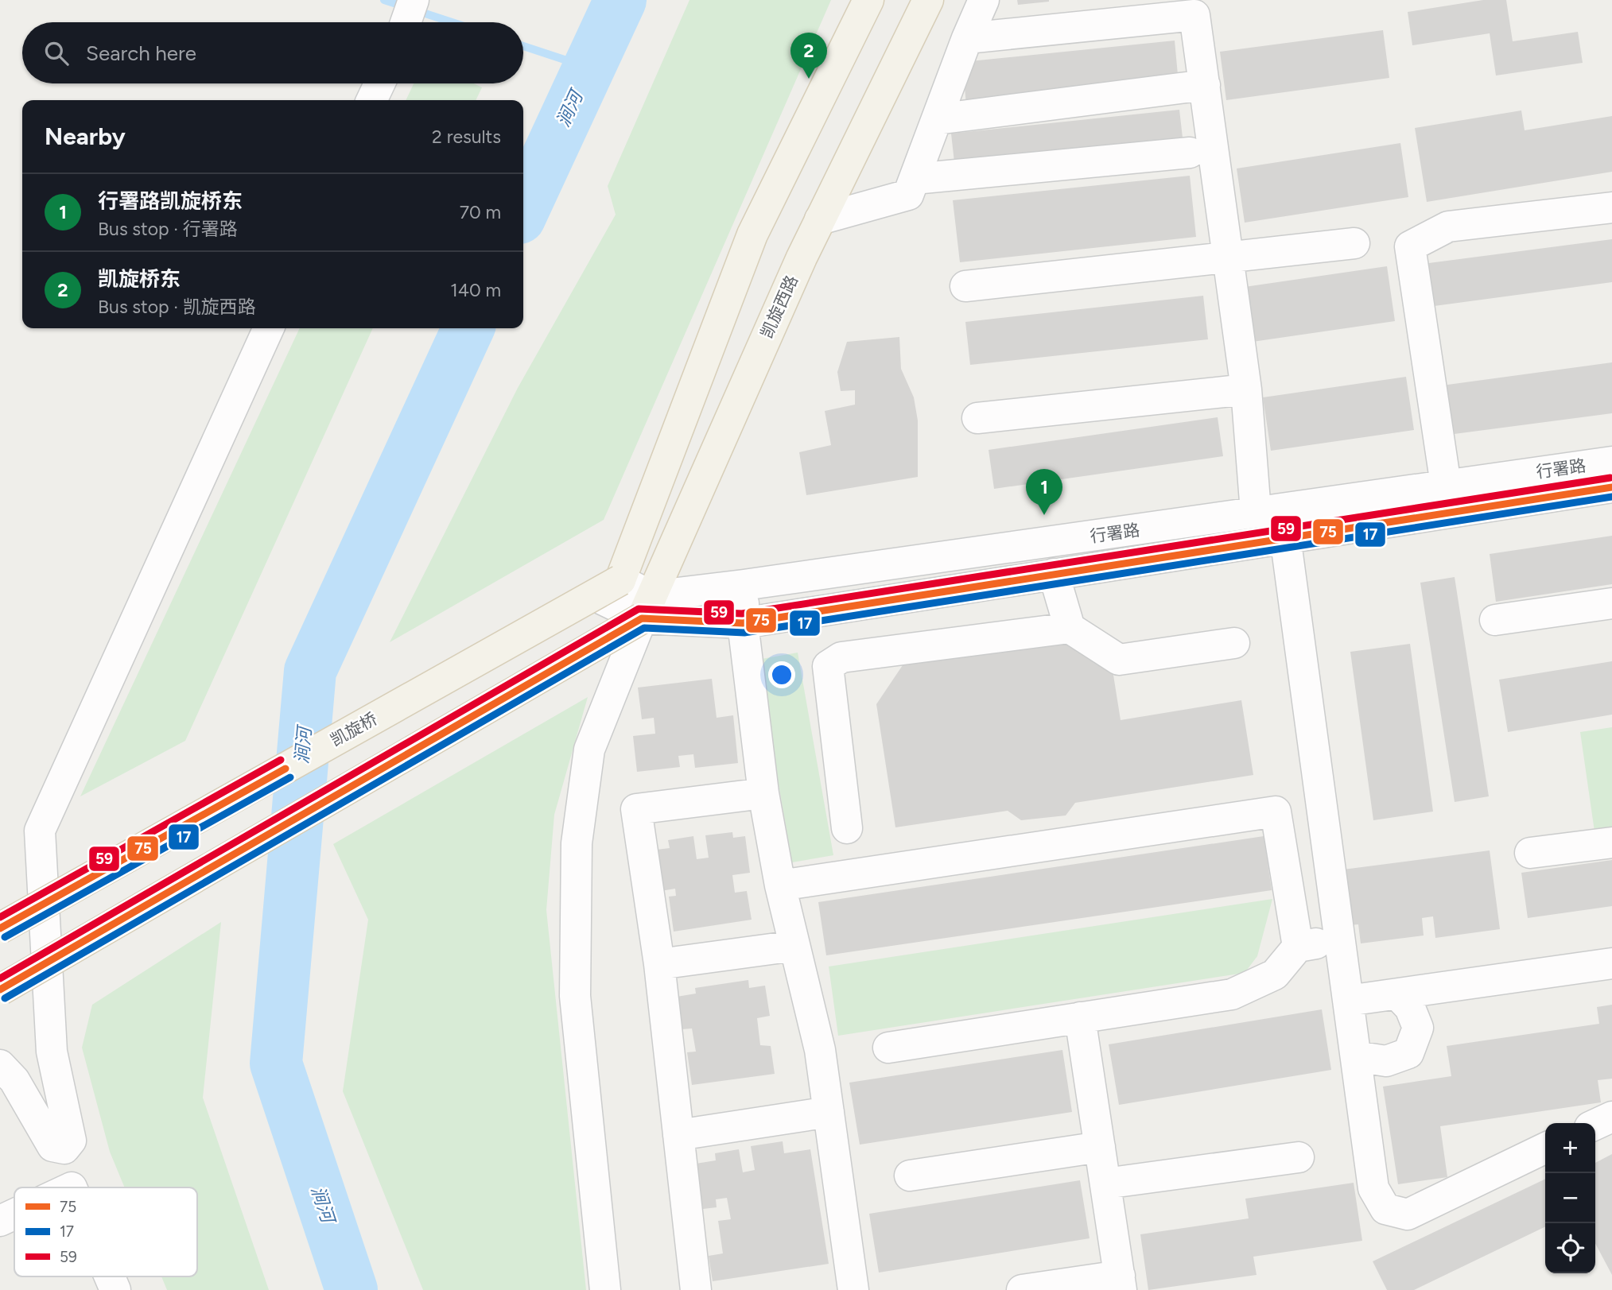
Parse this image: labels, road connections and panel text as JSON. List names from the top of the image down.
{
  "streets": {
    "main road": ["凯旋西路", "凯旋桥"],
    "street": ["行署路"]
  },
  "crossings": [
    ["凯旋西路", "行署路"],
    ["行署路", "凯旋桥"]
  ],
  "water": ["涧河"],
  "lines": ["transit line 59", "transit line 75", "transit line 17"],
  "legend": ["75", "17", "59"],
  "page": {
    "search": "Search here",
    "pins": ["2", "1"],
    "heading": ["Nearby", "2 results"],
    "list": [
      {
        "mark": "1",
        "name": "行署路凯旋桥东",
        "note": "Bus stop · 行署路",
        "value": "70 m"
      },
      {
        "mark": "2",
        "name": "凯旋桥东",
        "note": "Bus stop · 凯旋西路",
        "value": "140 m"
      }
    ],
    "map_buttons": ["+", "−"]
  }
}
